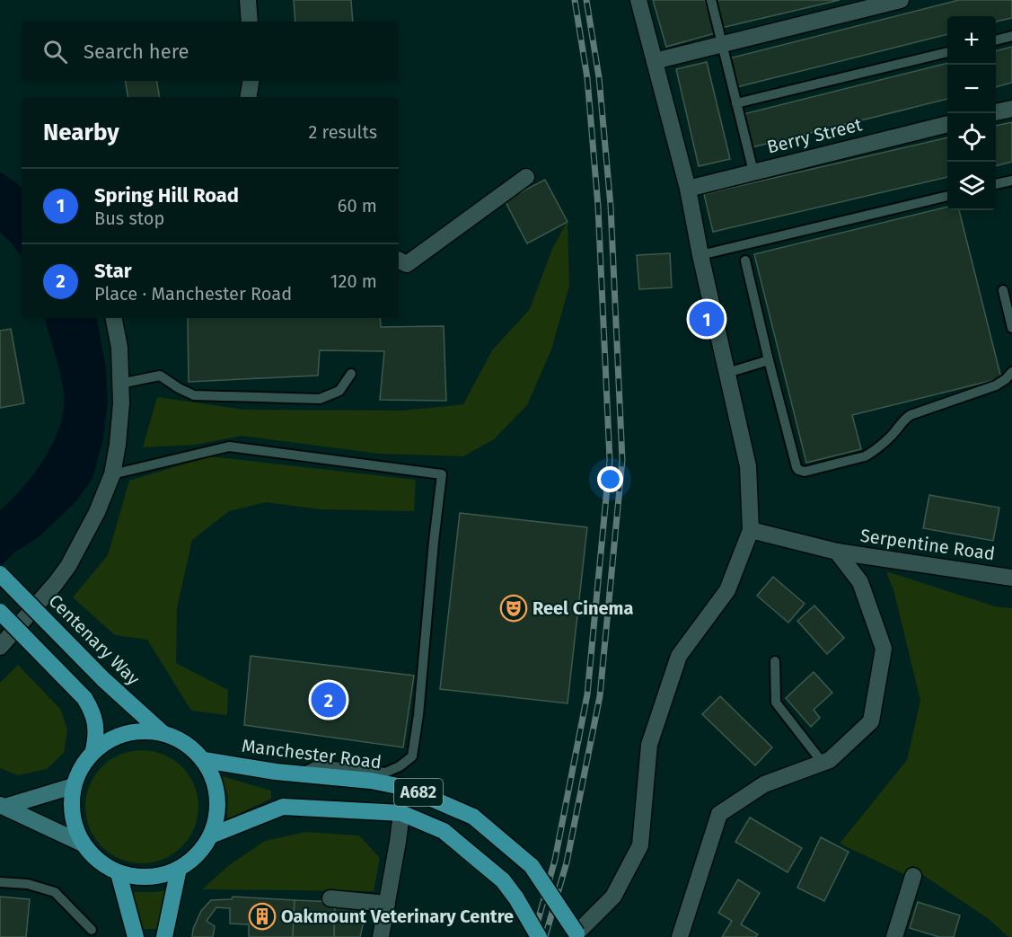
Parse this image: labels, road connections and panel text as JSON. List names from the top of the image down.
{
  "streets": {
    "main road": ["Centenary Way", "Manchester Road", "A682"],
    "street": ["Berry Street", "Serpentine Road"]
  },
  "crossings": [
    ["Centenary Way", "Manchester Road"],
    ["Centenary Way", "A682"],
    ["Manchester Road", "A682"]
  ],
  "places": {
    "theatre": ["Reel Cinema"],
    "building": ["Oakmount Veterinary Centre"]
  },
  "page": {
    "map_buttons": ["+", "−"],
    "search": "Search here",
    "heading": ["Nearby", "2 results"],
    "list": [
      {
        "mark": "1",
        "name": "Spring Hill Road",
        "note": "Bus stop",
        "value": "60 m"
      },
      {
        "mark": "2",
        "name": "Star",
        "note": "Place · Manchester Road",
        "value": "120 m"
      }
    ],
    "pins": ["1", "2"]
  }
}
